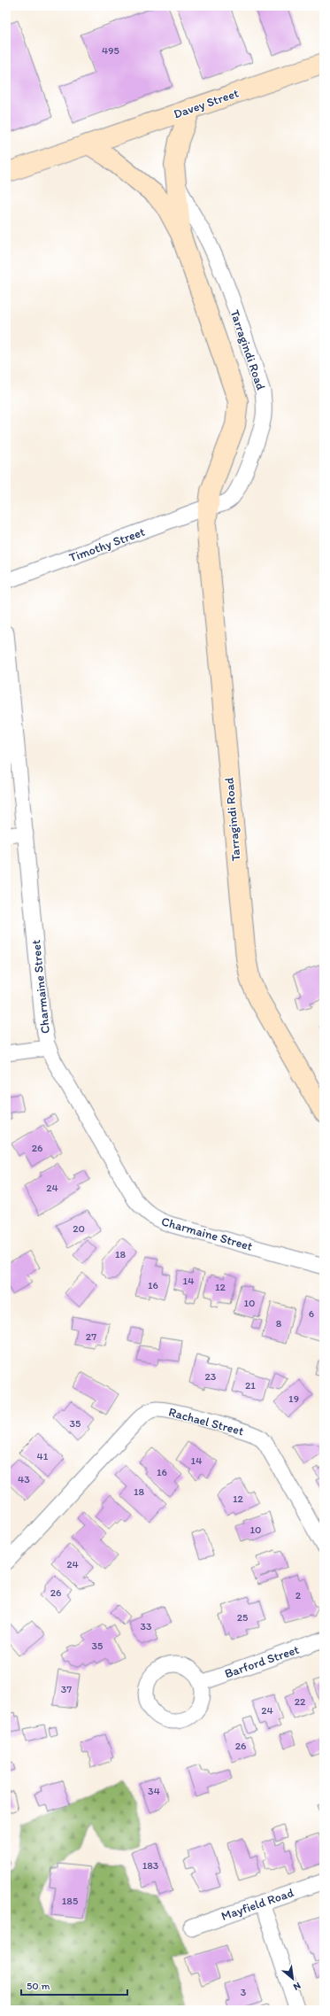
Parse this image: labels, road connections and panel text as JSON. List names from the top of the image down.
{
  "streets": {
    "street": [
      "Davey Street",
      "Tarragindi Road",
      "Timothy Street",
      "Charmaine Street",
      "Rachael Street",
      "Barford Street",
      "Mayfield Road"
    ]
  },
  "crossings": [
    ["Davey Street", "Tarragindi Road"],
    ["Tarragindi Road", "Timothy Street"]
  ],
  "house_numbers": [
    "495",
    "26",
    "24",
    "20",
    "18",
    "14",
    "16",
    "12",
    "10",
    "6",
    "8",
    "27",
    "23",
    "21",
    "19",
    "35",
    "41",
    "14",
    "16",
    "43",
    "18",
    "12",
    "10",
    "24",
    "26",
    "2",
    "25",
    "33",
    "35",
    "37",
    "22",
    "24",
    "26",
    "34",
    "183",
    "185",
    "3"
  ],
  "scale_bar": "50 m",
  "north": "bottom right"
}
